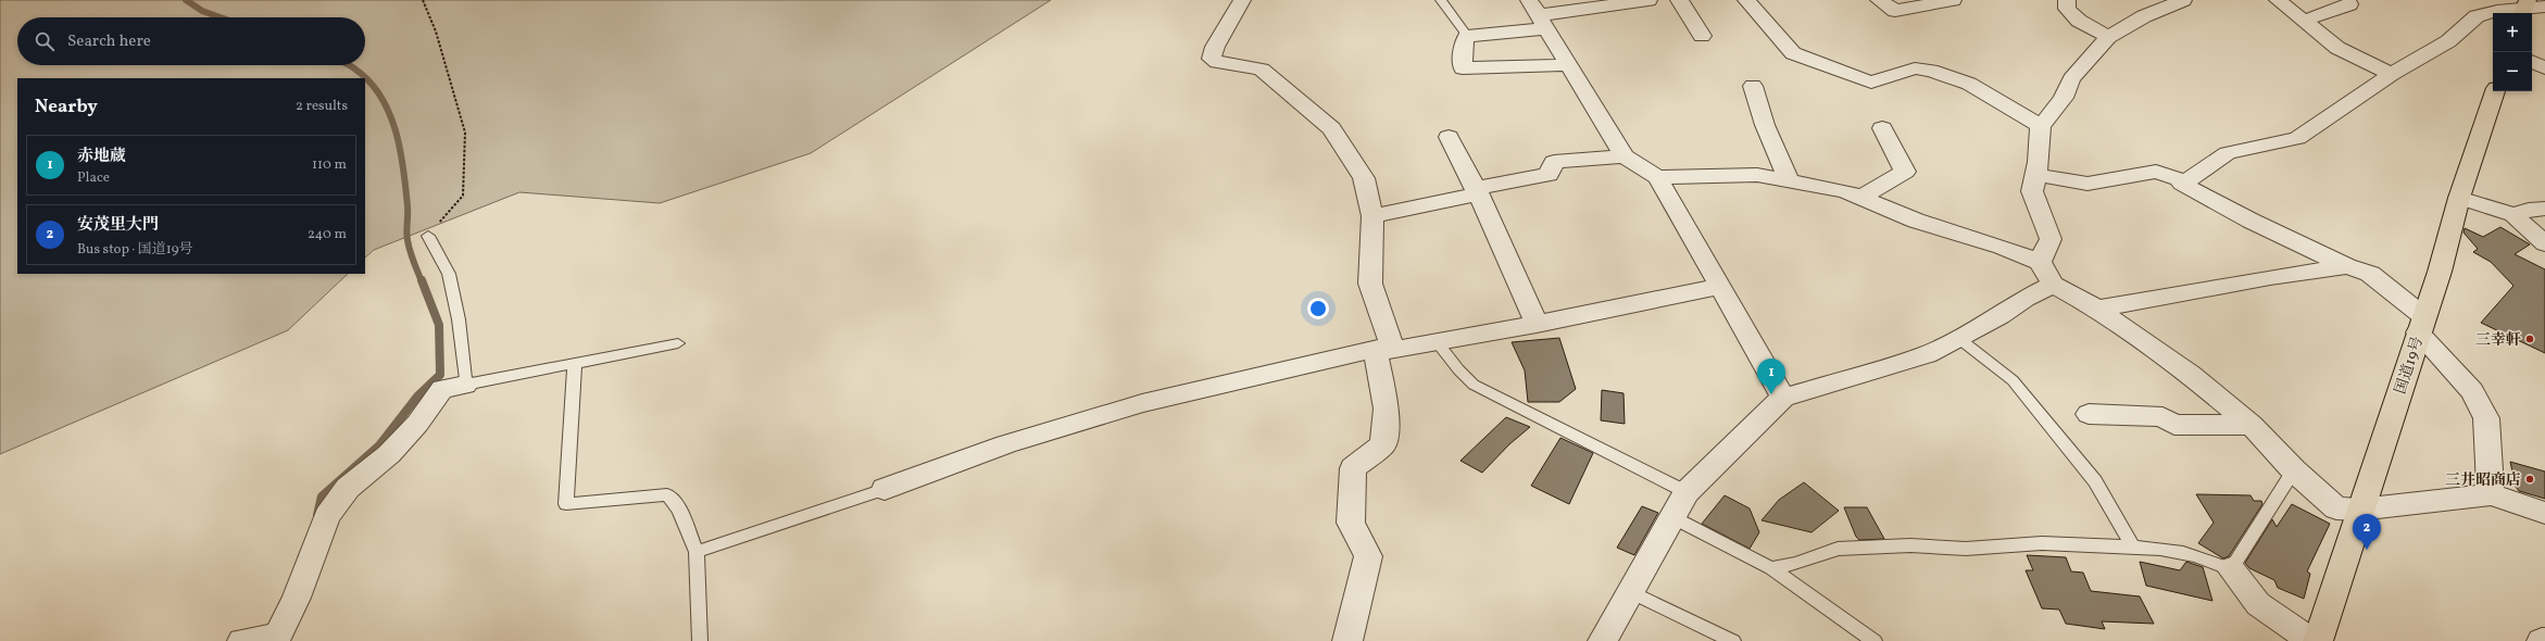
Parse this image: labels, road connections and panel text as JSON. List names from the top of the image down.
{
  "streets": {
    "highway": ["国道19号"]
  },
  "places": ["三幸軒", "三井昭商店"],
  "page": {
    "map_buttons": ["+", "−"],
    "search": "Search here",
    "heading": ["Nearby", "2 results"],
    "list": [
      {
        "mark": "1",
        "name": "赤地蔵",
        "note": "Place",
        "value": "110 m"
      },
      {
        "mark": "2",
        "name": "安茂里大門",
        "note": "Bus stop · 国道19号",
        "value": "240 m"
      }
    ],
    "pins": ["1", "2"]
  }
}
